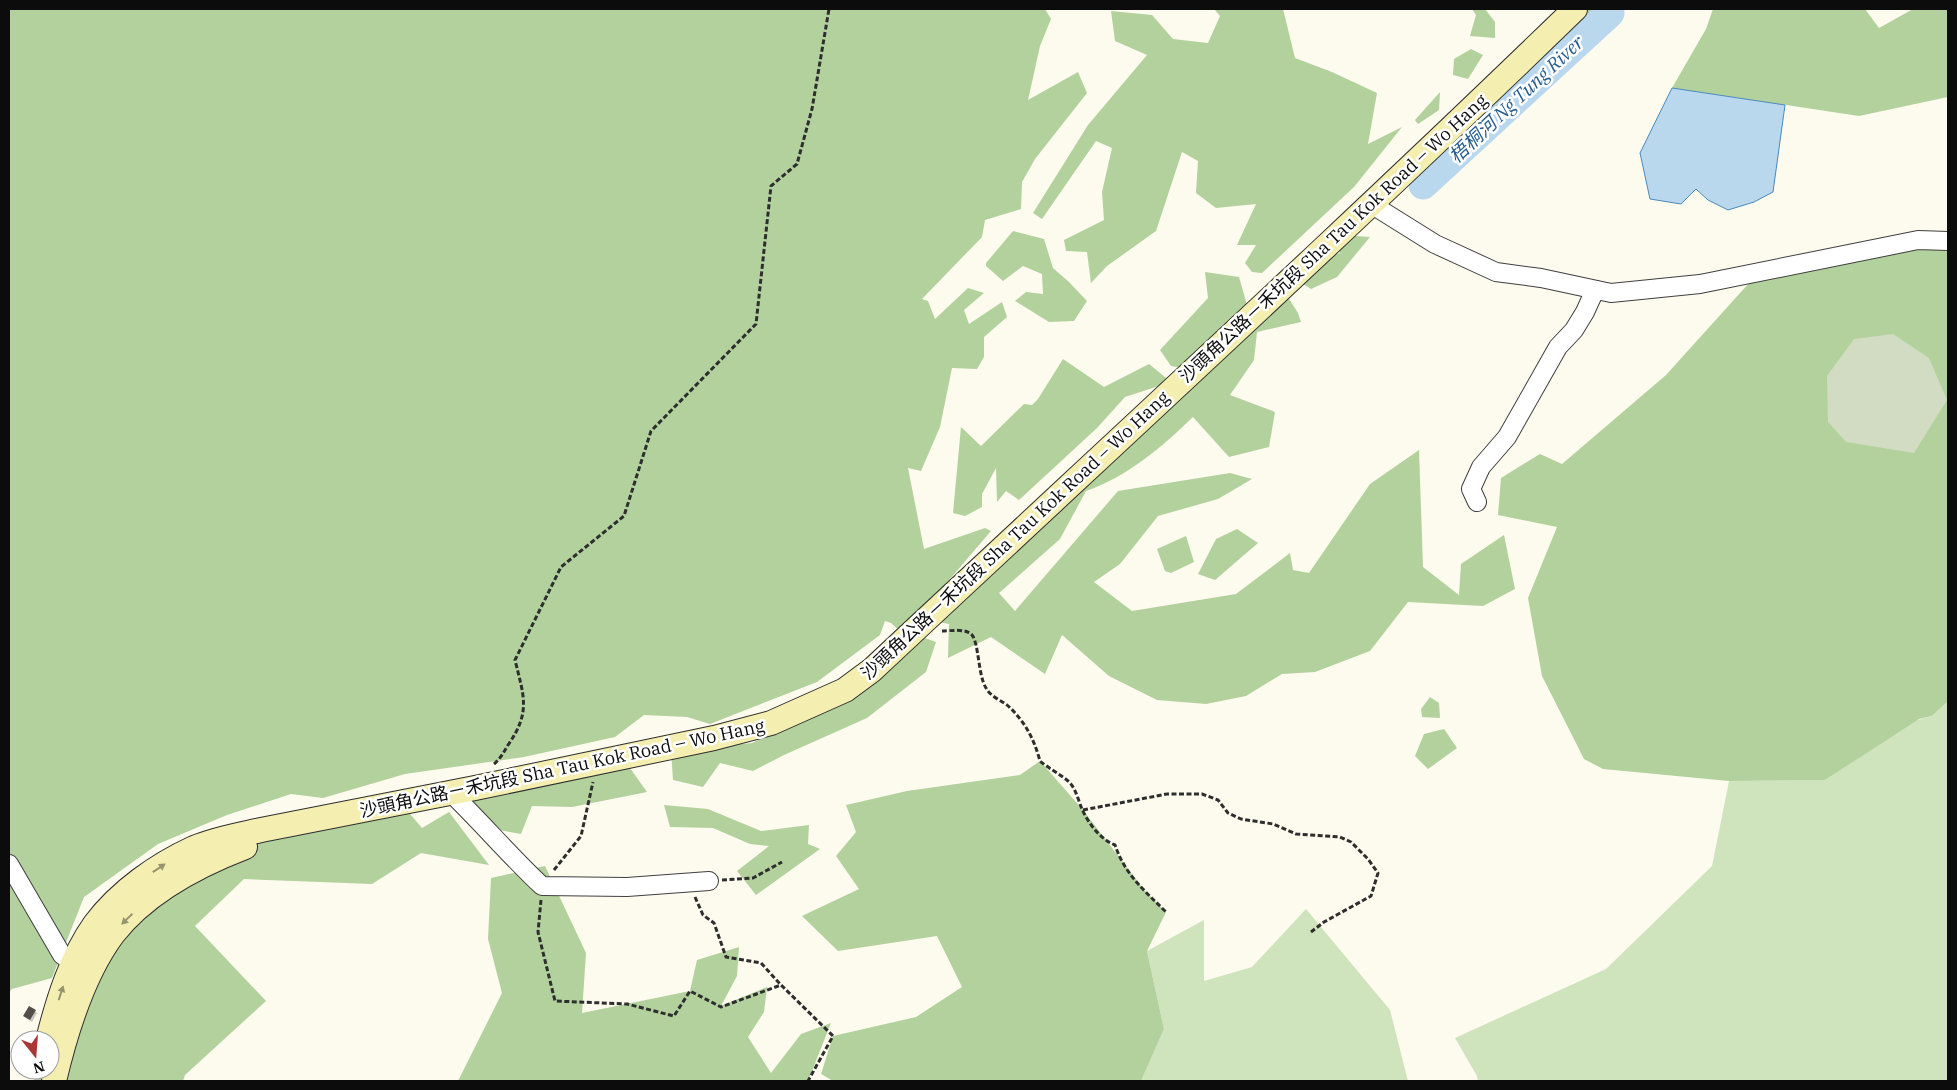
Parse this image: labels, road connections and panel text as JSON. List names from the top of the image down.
{
  "streets": {
    "main road": ["沙頭角公路－禾坑段 Sha Tau Kok Road – Wo Hang"]
  },
  "water": ["梧桐河 Ng Tung River"],
  "north": "bottom"
}
